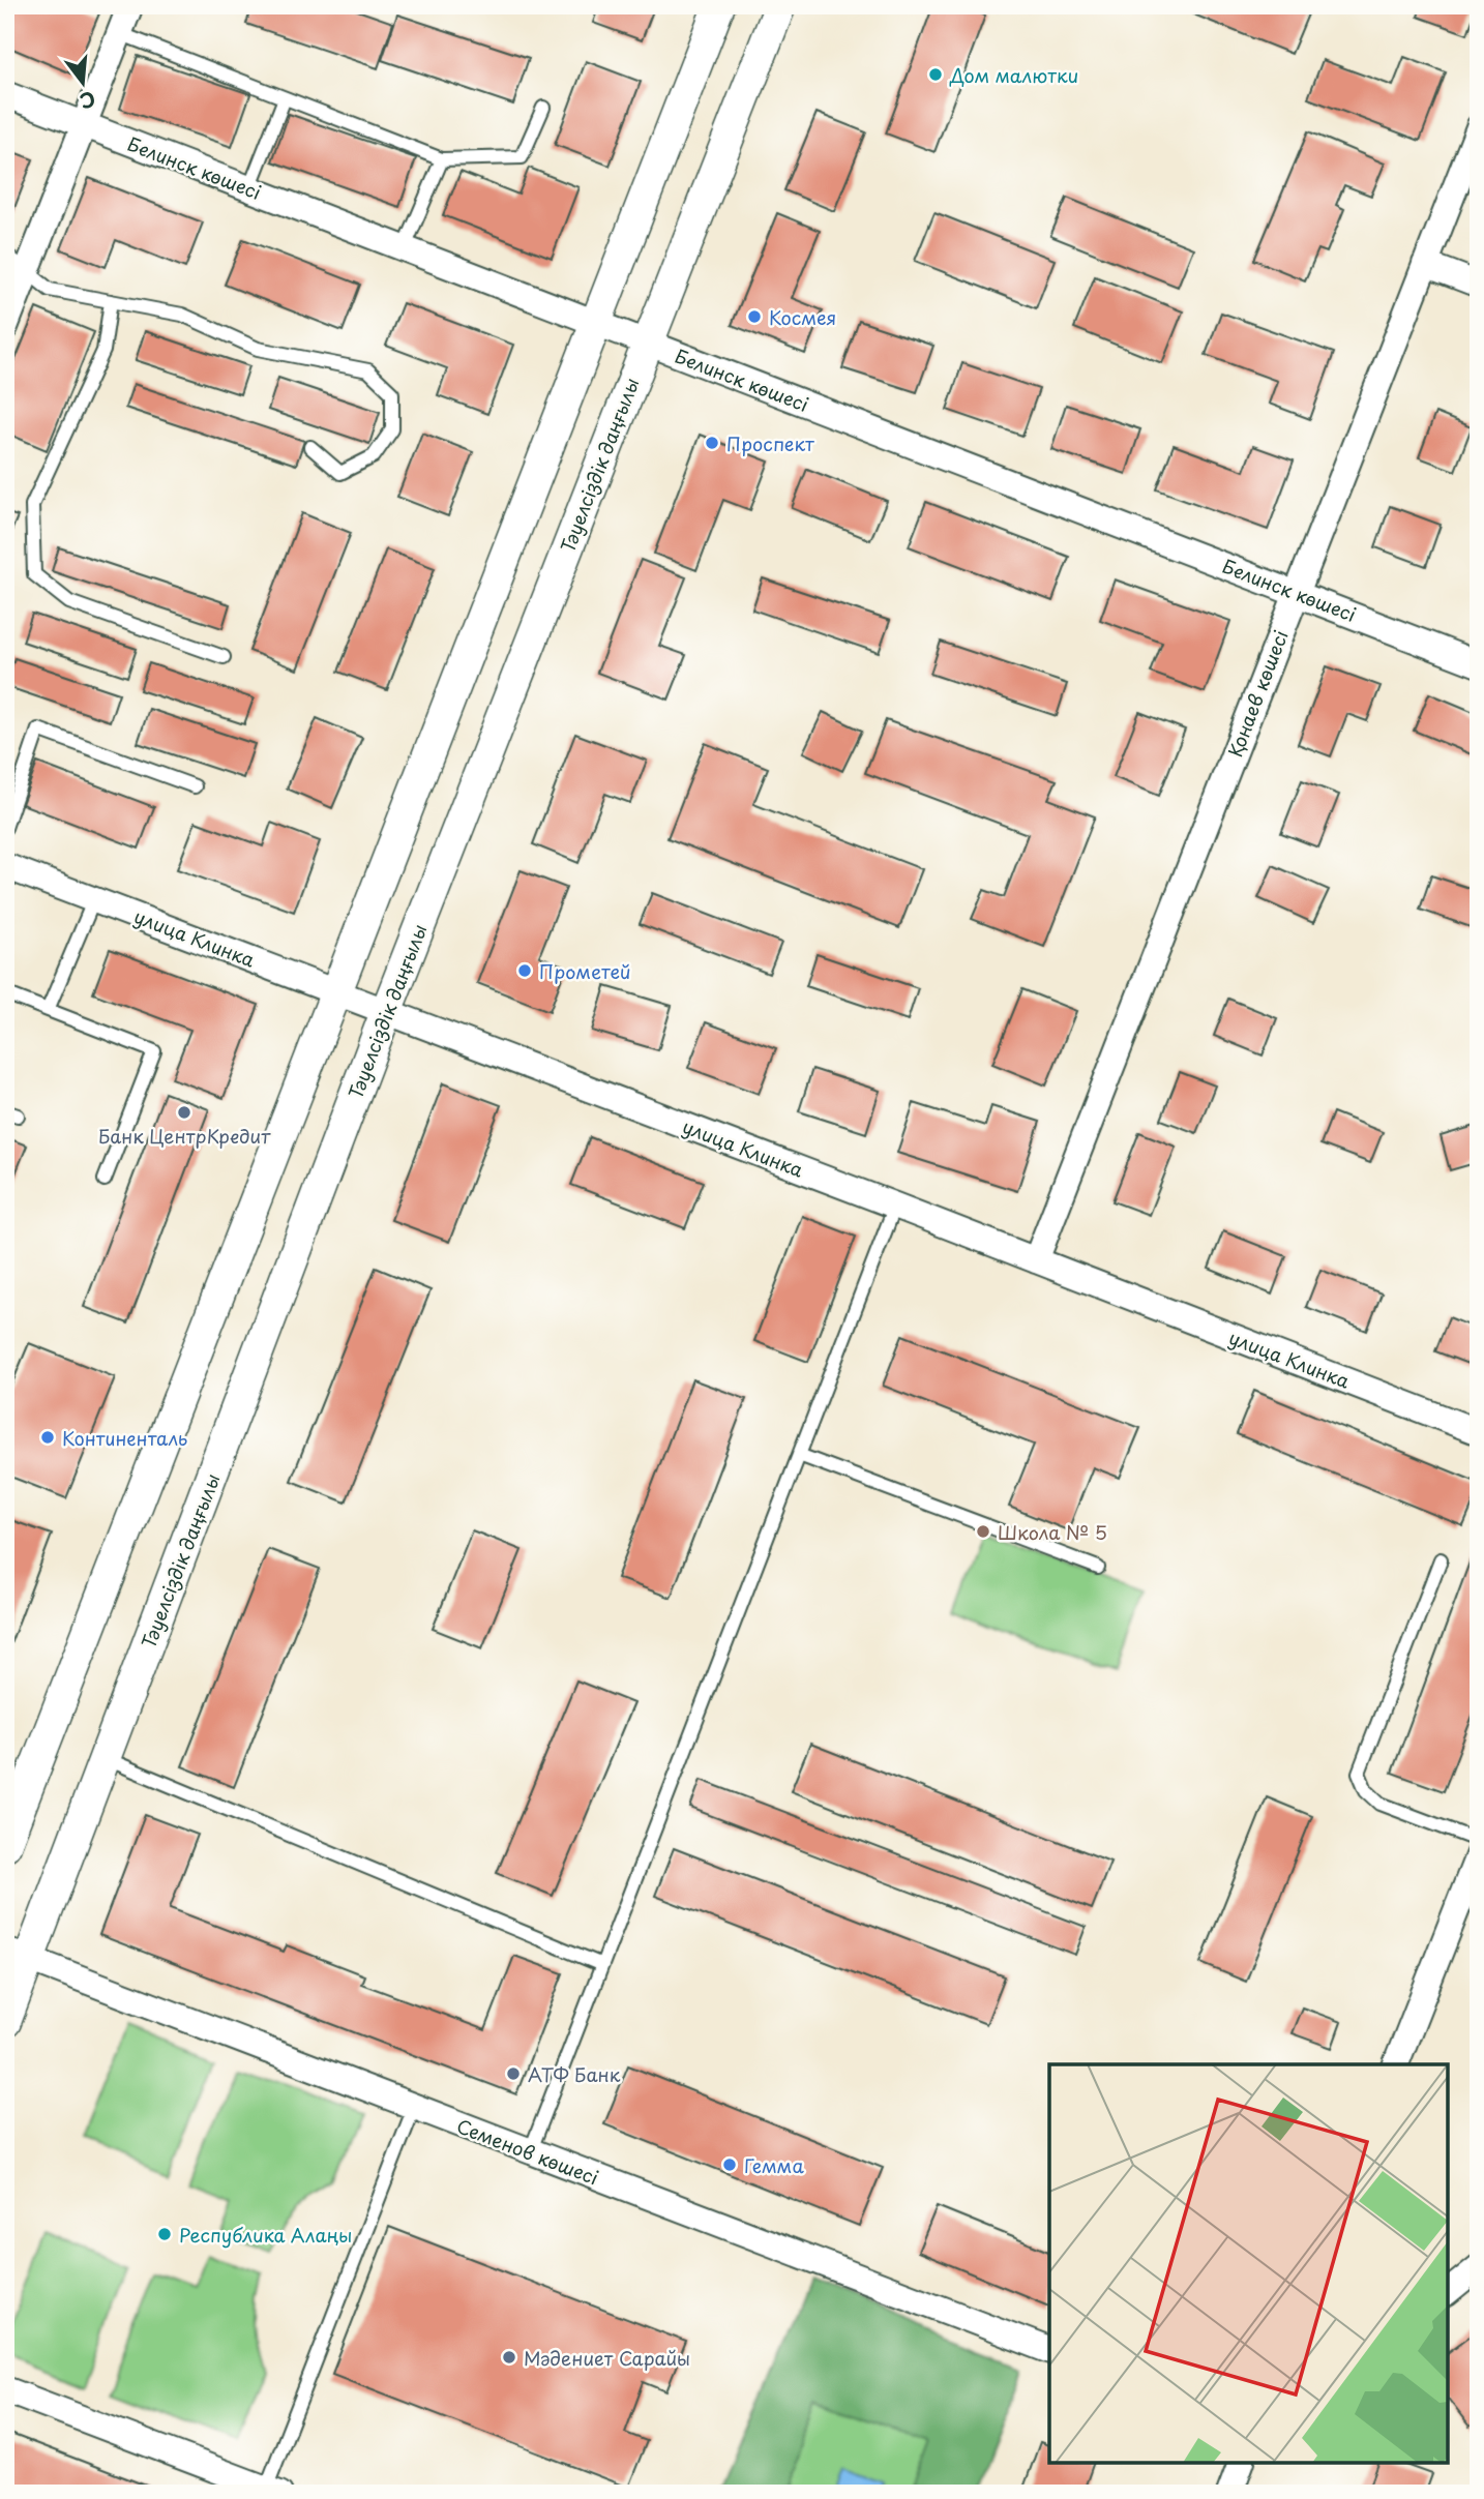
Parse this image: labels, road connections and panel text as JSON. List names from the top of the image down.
{
  "streets": {
    "street": [
      "Белинск көшесі",
      "Тәуелсіздік даңғылы",
      "Қонаев көшесі",
      "улица Клинка",
      "Семенов көшесі"
    ]
  },
  "crossings": [
    ["Белинск көшесі", "Тәуелсіздік даңғылы"],
    ["Белинск көшесі", "Қонаев көшесі"],
    ["Тәуелсіздік даңғылы", "улица Клинка"],
    ["Тәуелсіздік даңғылы", "Семенов көшесі"],
    ["Қонаев көшесі", "улица Клинка"]
  ],
  "places": [
    "Дом малютки",
    "Космея",
    "Проспект",
    "Прометей",
    "Банк ЦентрКредит",
    "Континенталь",
    "Школа № 5",
    "АТФ Банк",
    "Гемма",
    "Республика Алаңы",
    "Мәдениет Сарайы"
  ],
  "north": "bottom"
}
